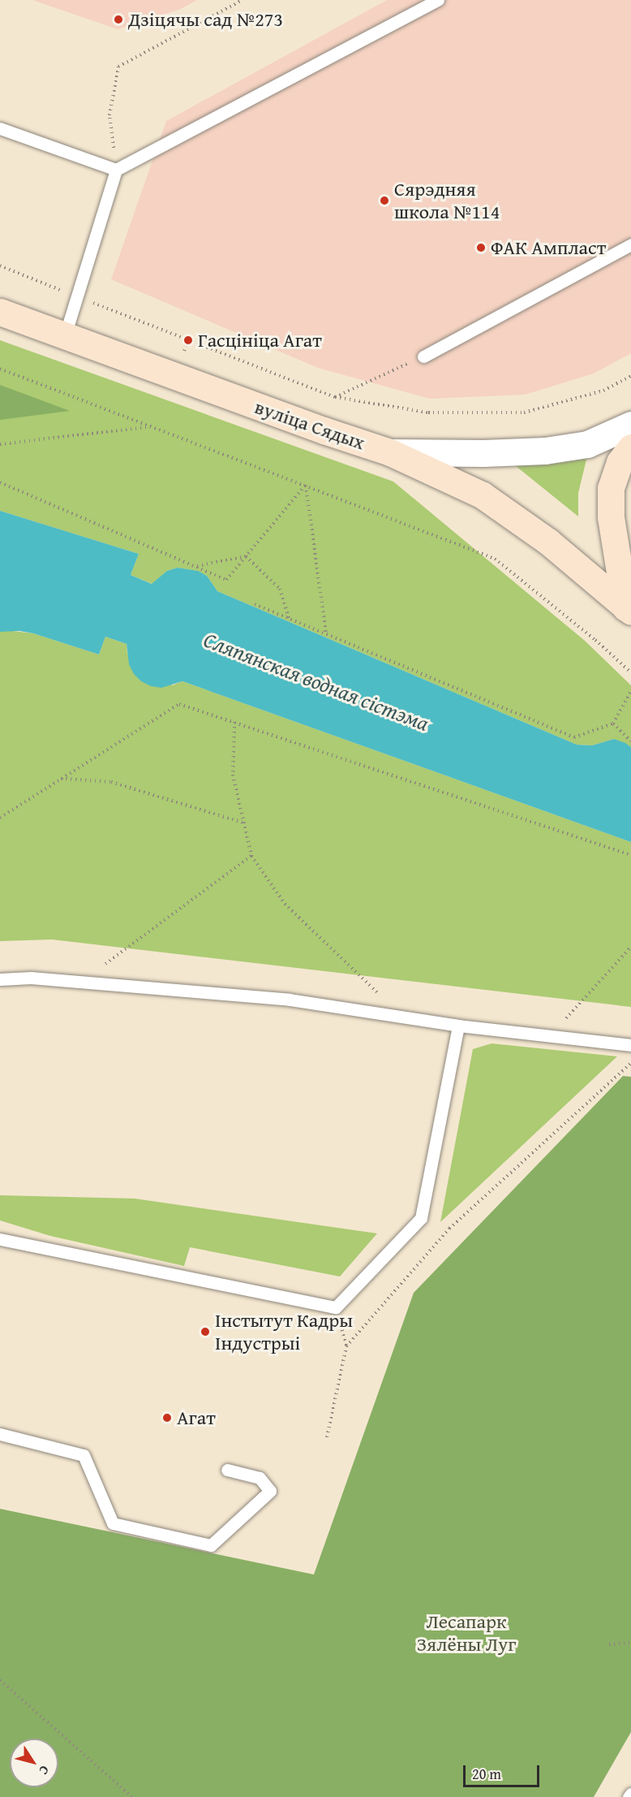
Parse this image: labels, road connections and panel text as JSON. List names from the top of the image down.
{
  "streets": {
    "main road": ["вуліца Сядых"]
  },
  "water": ["Сляпянская водная сістэма"],
  "parks": ["Лесапарк Зялёны Луг"],
  "places": [
    "Дзіцячы сад №273",
    "Сярэдняя школа №114",
    "ФАК Ампласт",
    "Гасцініца Агат",
    "Інстытут Кадры Індустрыі",
    "Агат"
  ],
  "scale_bar": "20 m",
  "north": "bottom right"
}
